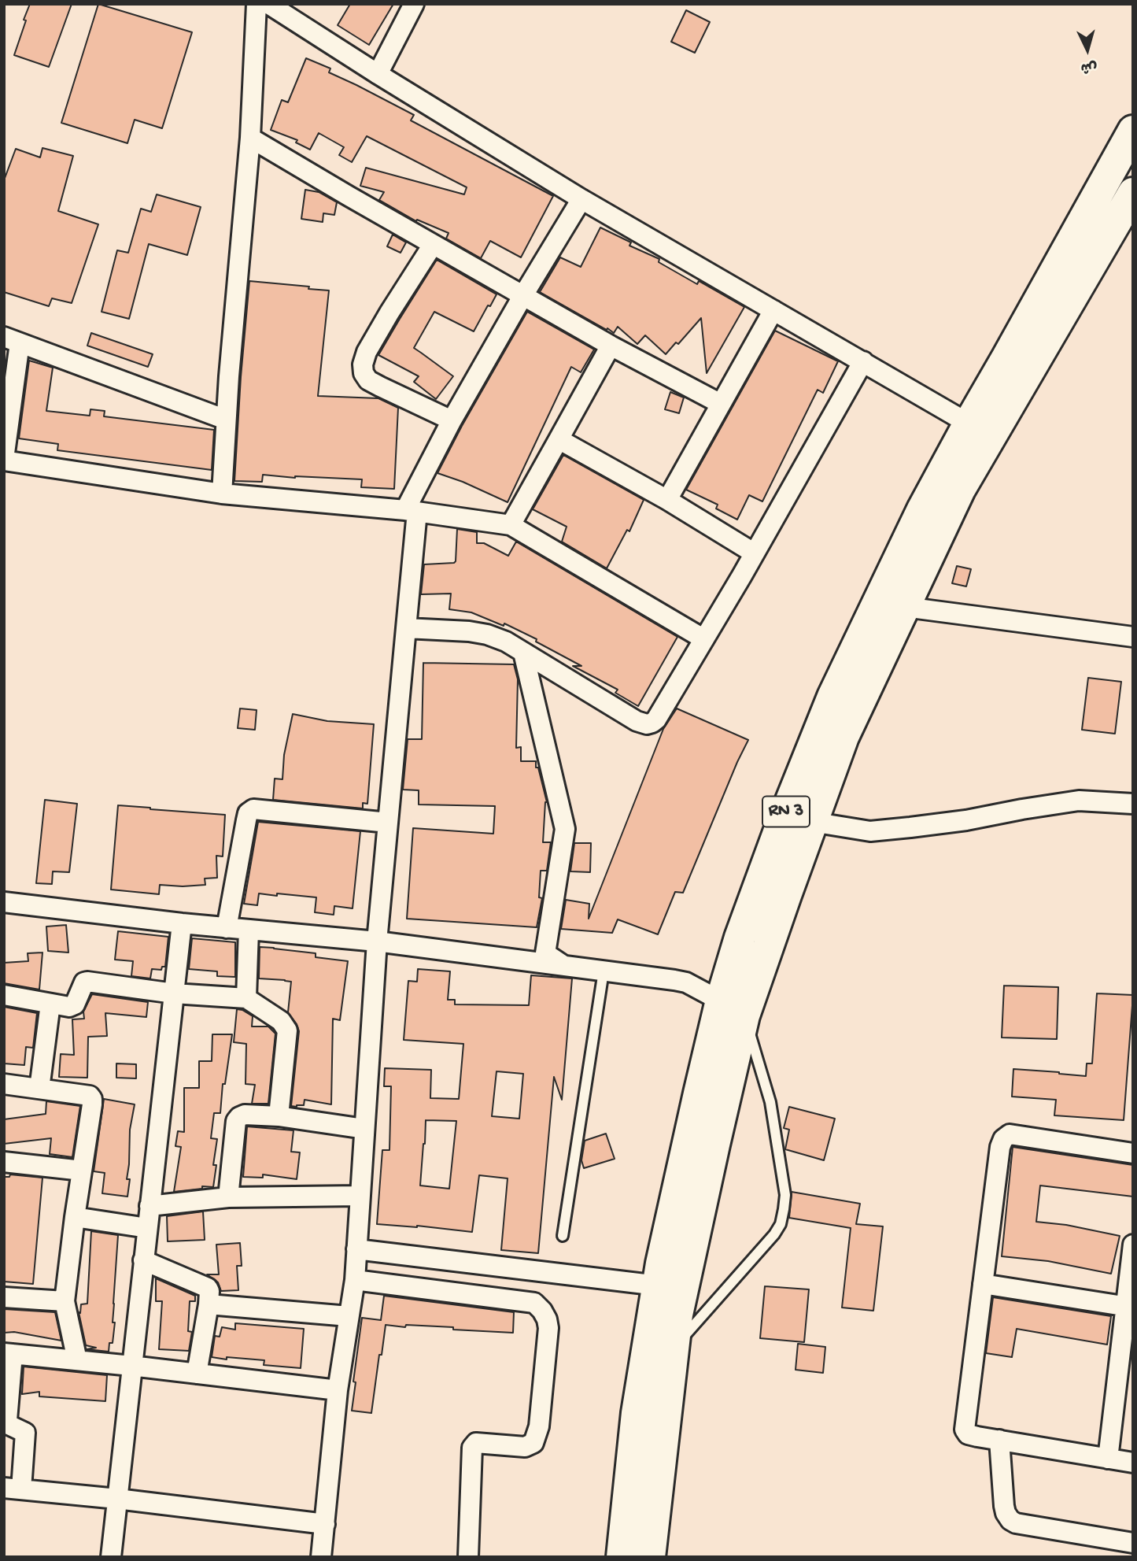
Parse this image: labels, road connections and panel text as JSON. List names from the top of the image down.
{
  "streets": {
    "highway": ["RN 3"]
  },
  "north": "bottom"
}
